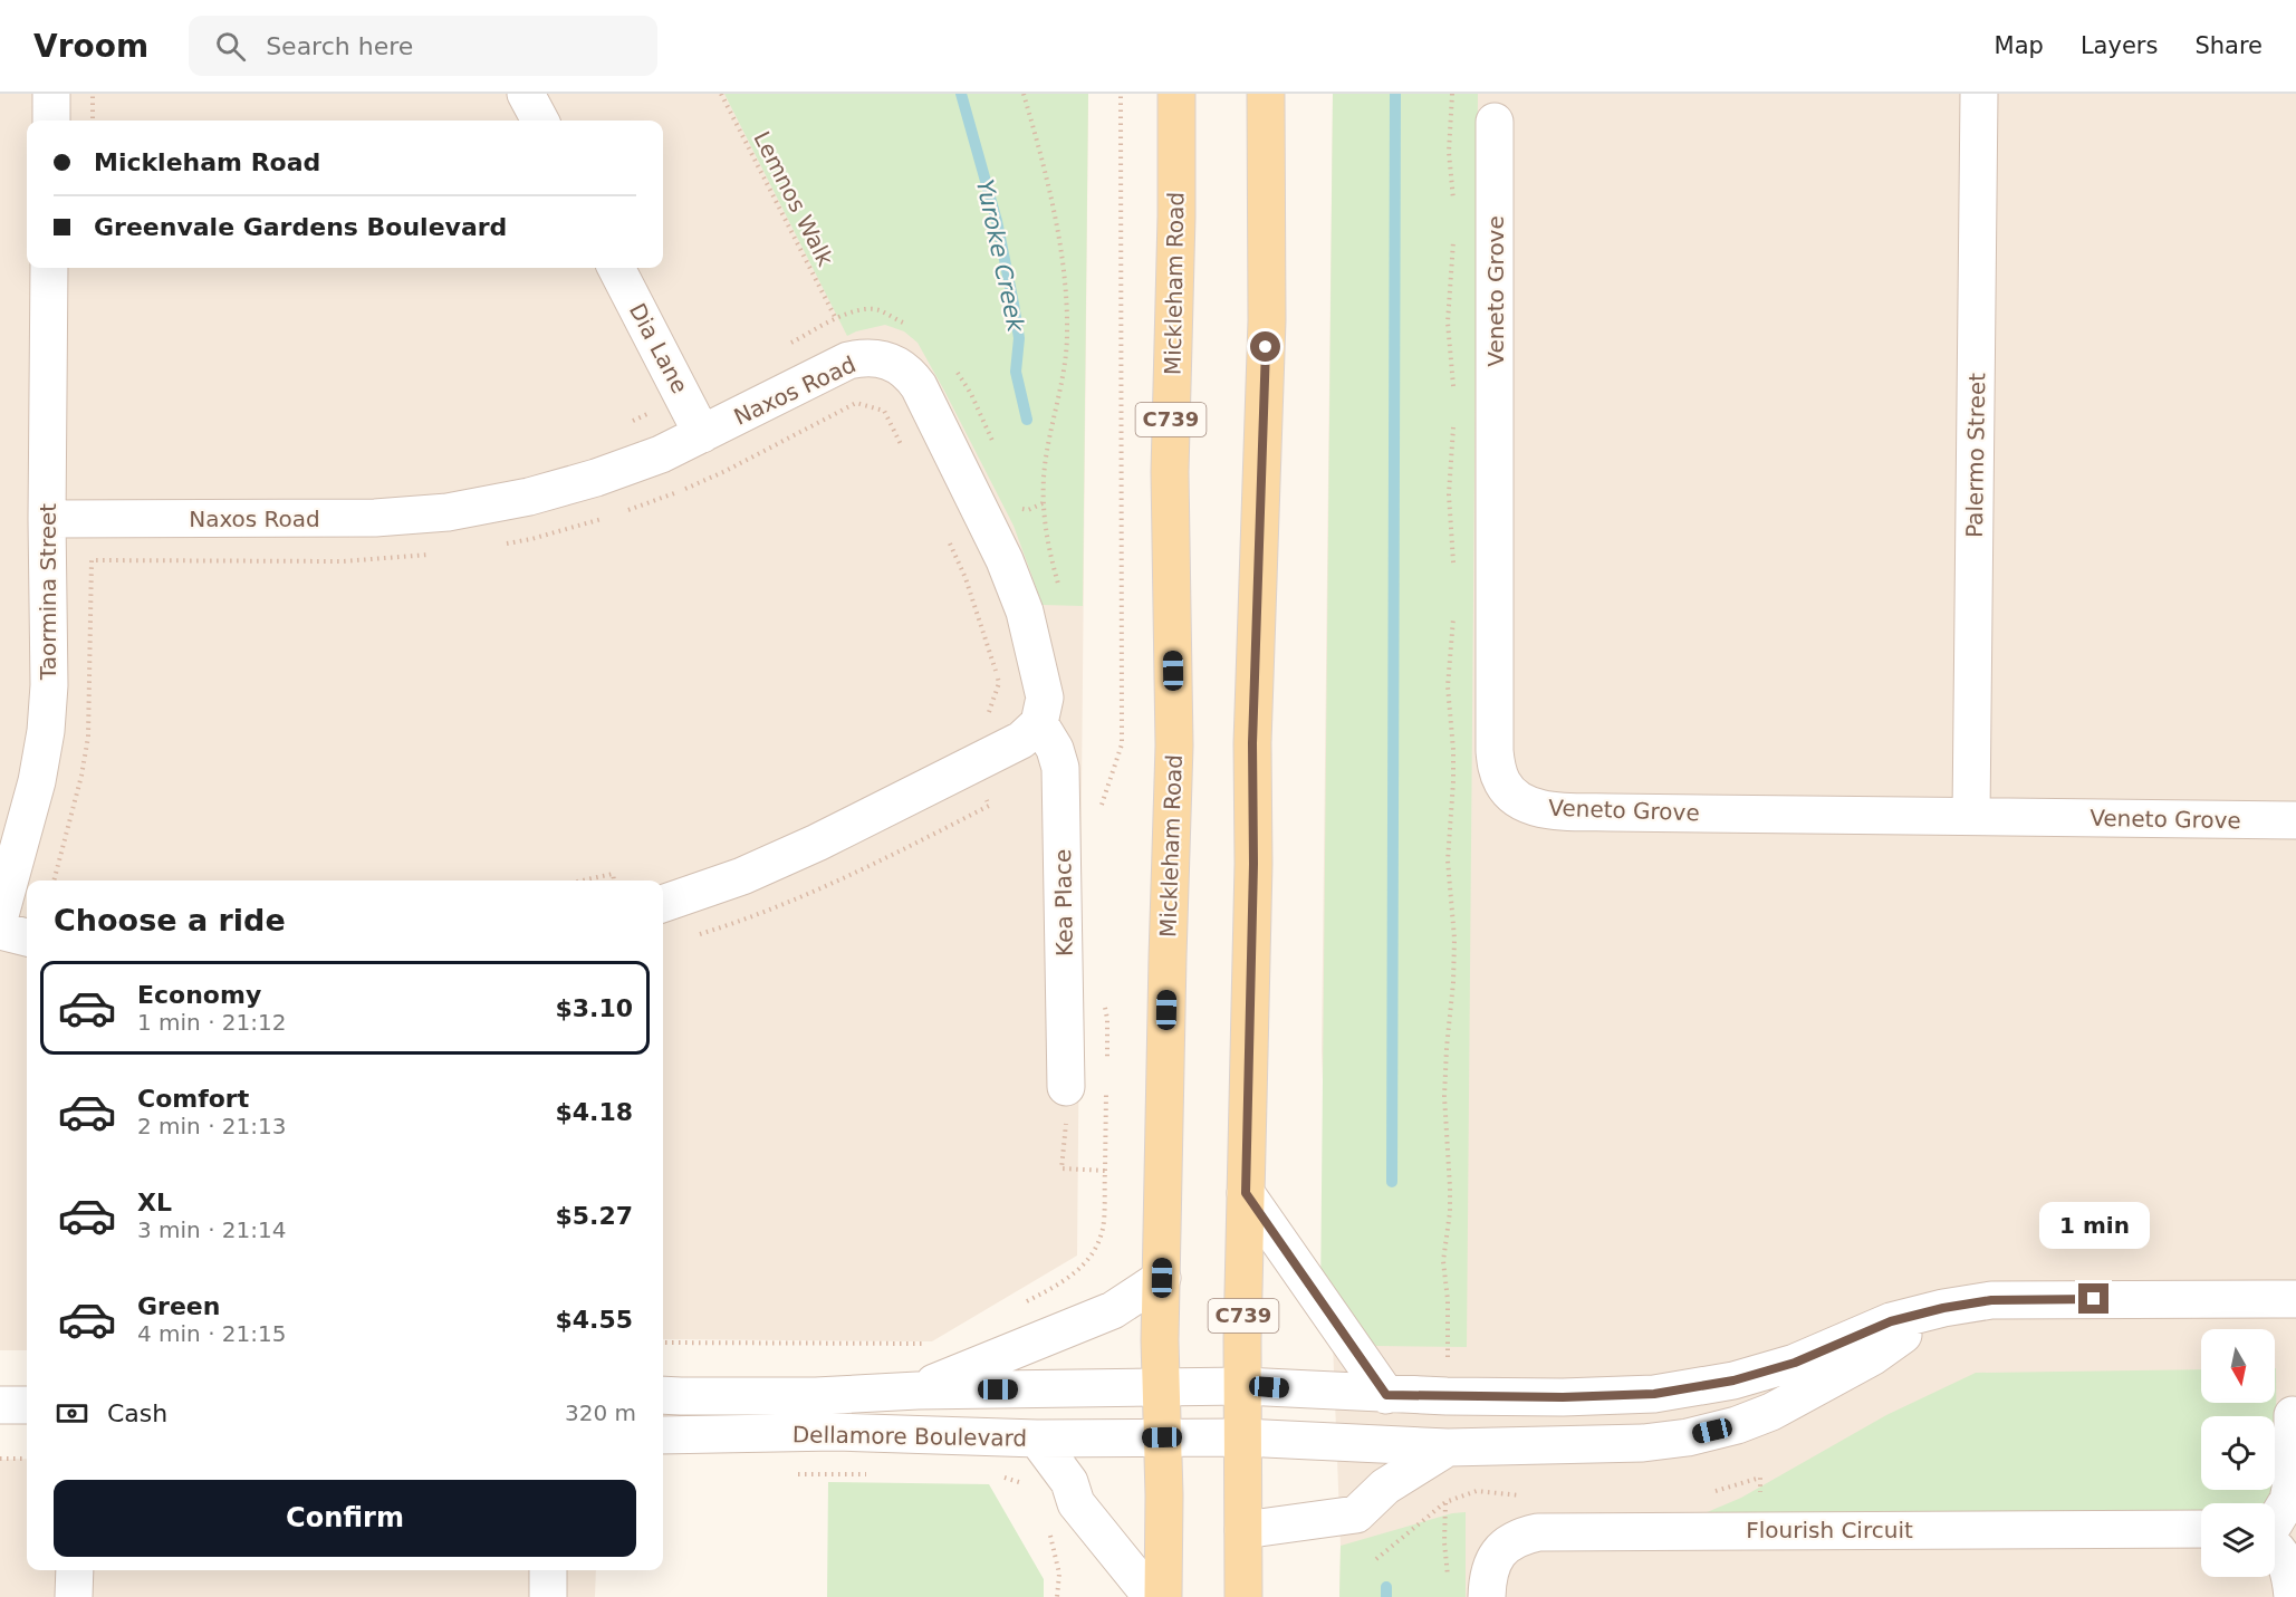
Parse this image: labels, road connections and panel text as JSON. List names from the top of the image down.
{
  "streets": {
    "main road": ["Mickleham Road", "C739"],
    "street": [
      "Veneto Grove",
      "Dia Lane",
      "Naxos Road",
      "Palermo Street",
      "Taormina Street",
      "Kea Place",
      "Dellamore Boulevard",
      "Flourish Circuit"
    ],
    "path": ["Lemnos Walk"]
  },
  "crossings": [
    ["Mickleham Road", "Dellamore Boulevard"],
    ["Veneto Grove", "Palermo Street"],
    ["Dia Lane", "Naxos Road"],
    ["Naxos Road", "Taormina Street"],
    ["Naxos Road", "Kea Place"],
    ["C739", "Dellamore Boulevard"]
  ],
  "water": ["Yuroke Creek"],
  "north": "bottom",
  "page": {
    "header": "Vroom",
    "search": "Search here",
    "nav": ["Map", "Layers", "Share"],
    "banner": ["Mickleham Road", "Greenvale Gardens Boulevard"],
    "heading": "Choose a ride",
    "list": [
      {
        "name": "Economy",
        "note": "1 min · 21:12",
        "value": "$3.10"
      },
      {
        "name": "Comfort",
        "note": "2 min · 21:13",
        "value": "$4.18"
      },
      {
        "name": "XL",
        "note": "3 min · 21:14",
        "value": "$5.27"
      },
      {
        "name": "Green",
        "note": "4 min · 21:15",
        "value": "$4.55"
      }
    ],
    "bubble": "1 min",
    "pay": ["Cash", "320 m"],
    "buttons": "Confirm"
  }
}
